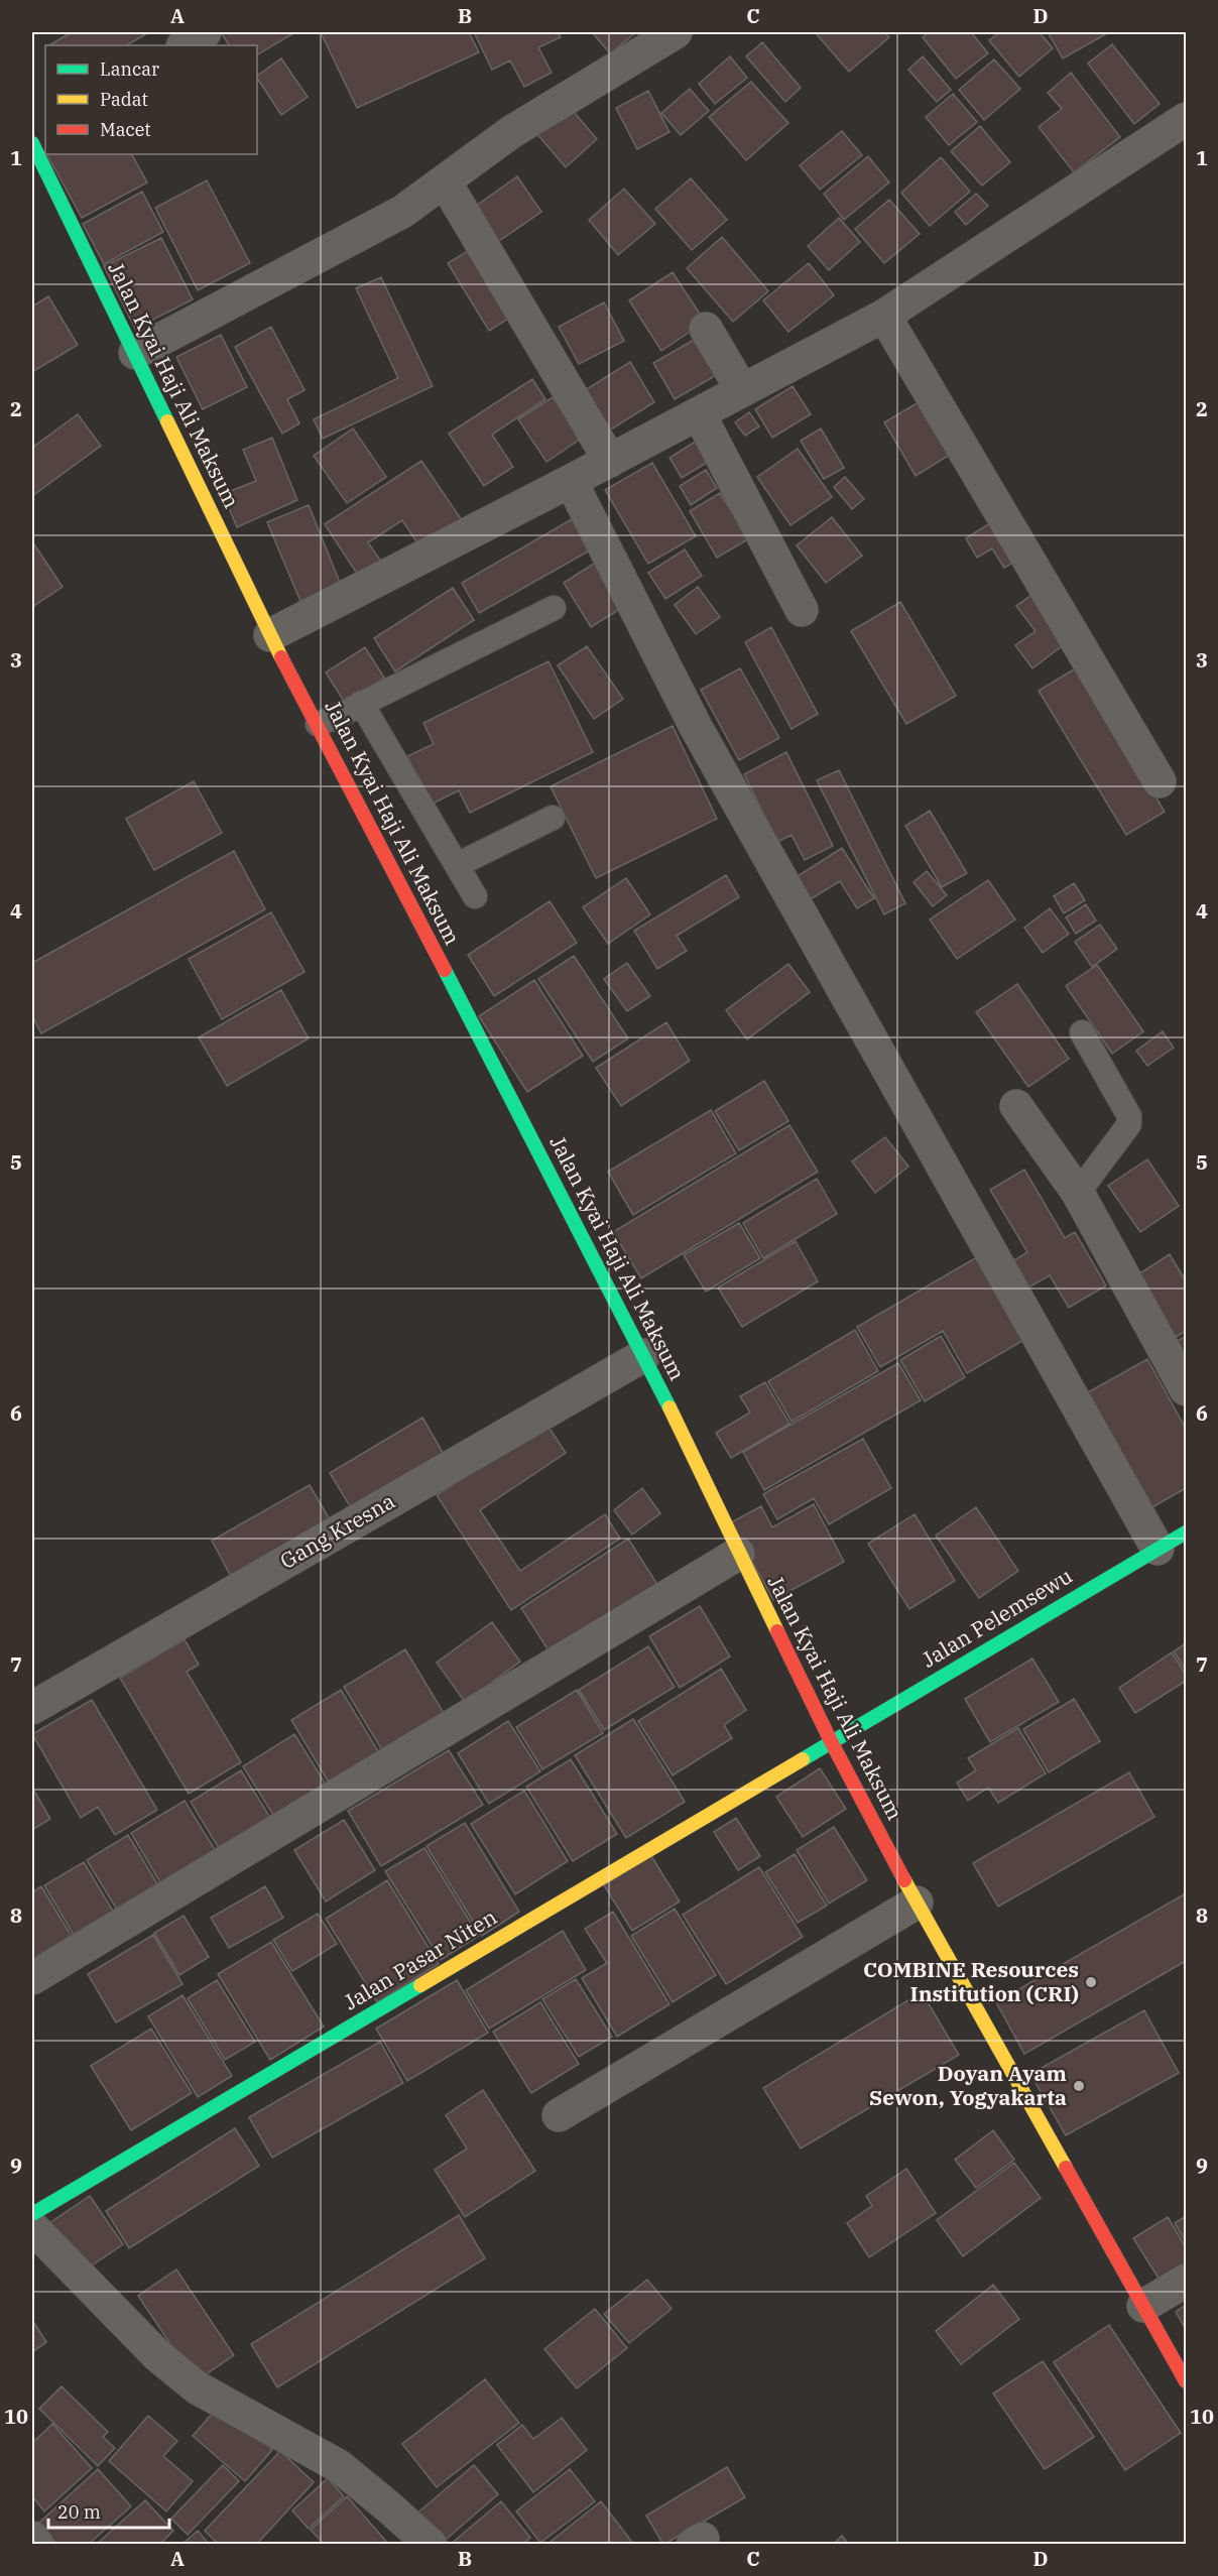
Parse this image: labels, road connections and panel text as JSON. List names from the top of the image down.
{
  "streets": {
    "street": [
      "Jalan Kyai Haji Ali Maksum",
      "Gang Kresna",
      "Jalan Pelemsewu",
      "Jalan Pasar Niten"
    ]
  },
  "crossings": [
    ["Jalan Kyai Haji Ali Maksum", "Gang Kresna"],
    ["Jalan Kyai Haji Ali Maksum", "Jalan Pelemsewu"],
    ["Jalan Kyai Haji Ali Maksum", "Jalan Pasar Niten"],
    ["Jalan Pelemsewu", "Jalan Pasar Niten"]
  ],
  "places": ["COMBINE Resources Institution (CRI)", "Doyan Ayam Sewon, Yogyakarta"],
  "legend": ["Lancar", "Padat", "Macet"],
  "scale_bar": "20 m",
  "grid": {
    "columns": [
      "A",
      "B",
      "C",
      "D"
    ],
    "rows": [
      "1",
      "2",
      "3",
      "4",
      "5",
      "6",
      "7",
      "8",
      "9",
      "10"
    ]
  }
}
